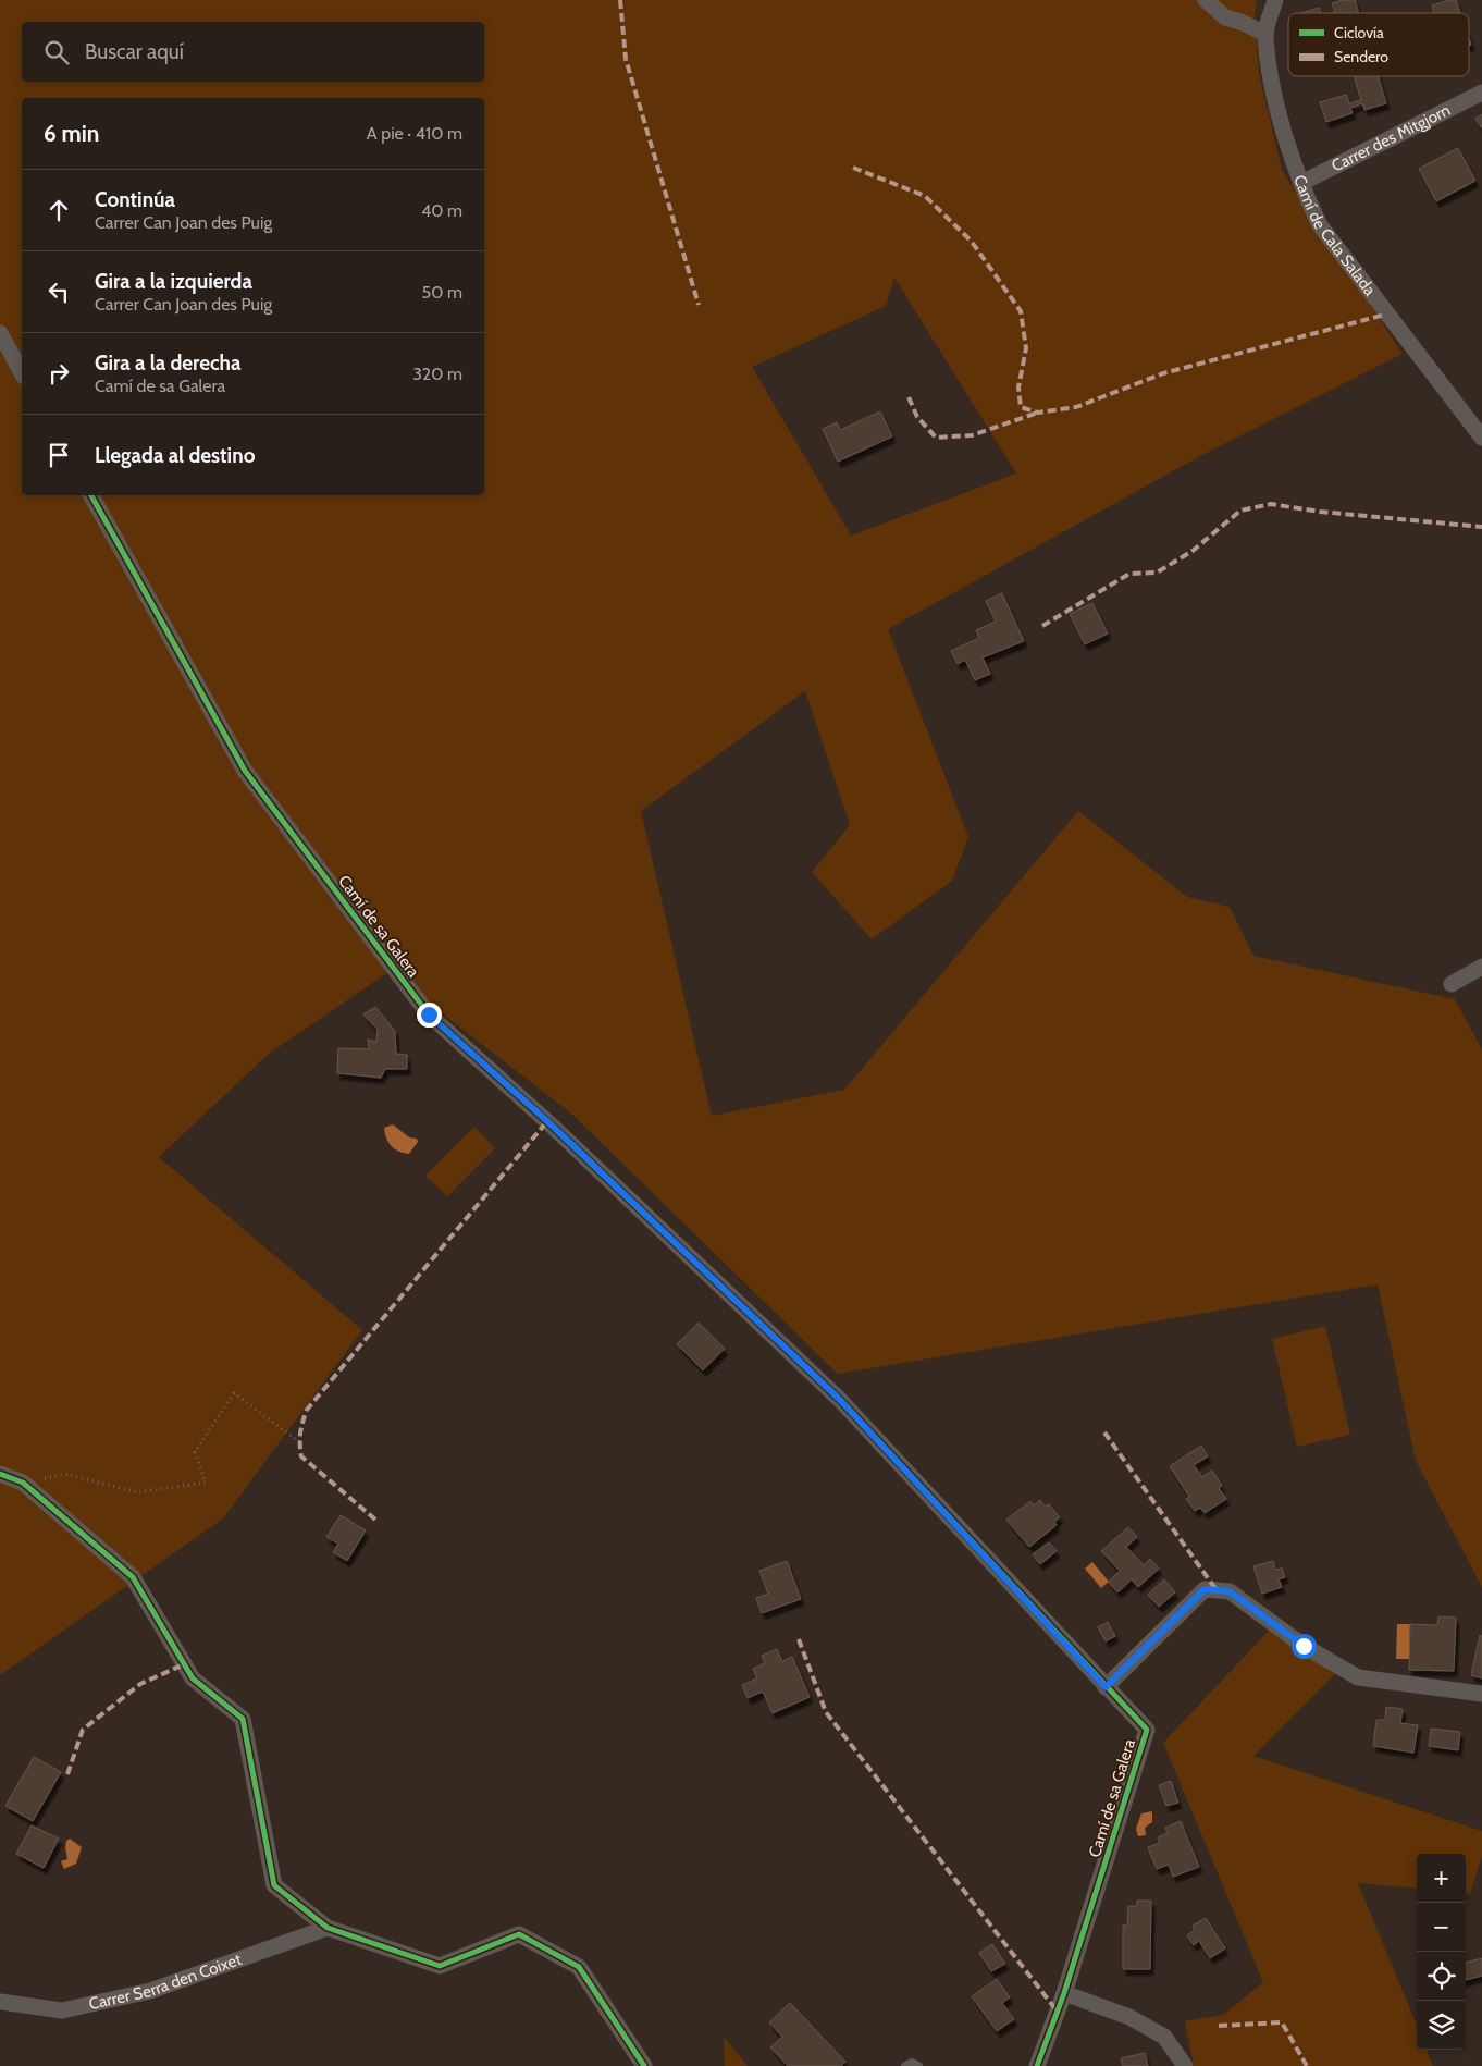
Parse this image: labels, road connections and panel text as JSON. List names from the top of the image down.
{
  "streets": {
    "street": [
      "Carrer des Mitgjorn",
      "Camí de Cala Salada",
      "Camí de sa Galera",
      "Carrer Serra den Coixet"
    ]
  },
  "crossings": [
    ["Carrer des Mitgjorn", "Camí de Cala Salada"]
  ],
  "legend": ["Ciclovía", "Sendero"],
  "page": {
    "search": "Buscar aquí",
    "heading": ["6 min", "A pie · 410 m"],
    "list": [
      ["Continúa", "Carrer Can Joan des Puig", "40 m"],
      ["Gira a la izquierda", "Carrer Can Joan des Puig", "50 m"],
      ["Gira a la derecha", "Camí de sa Galera", "320 m"],
      "Llegada al destino"
    ],
    "map_buttons": ["+", "−"]
  }
}
